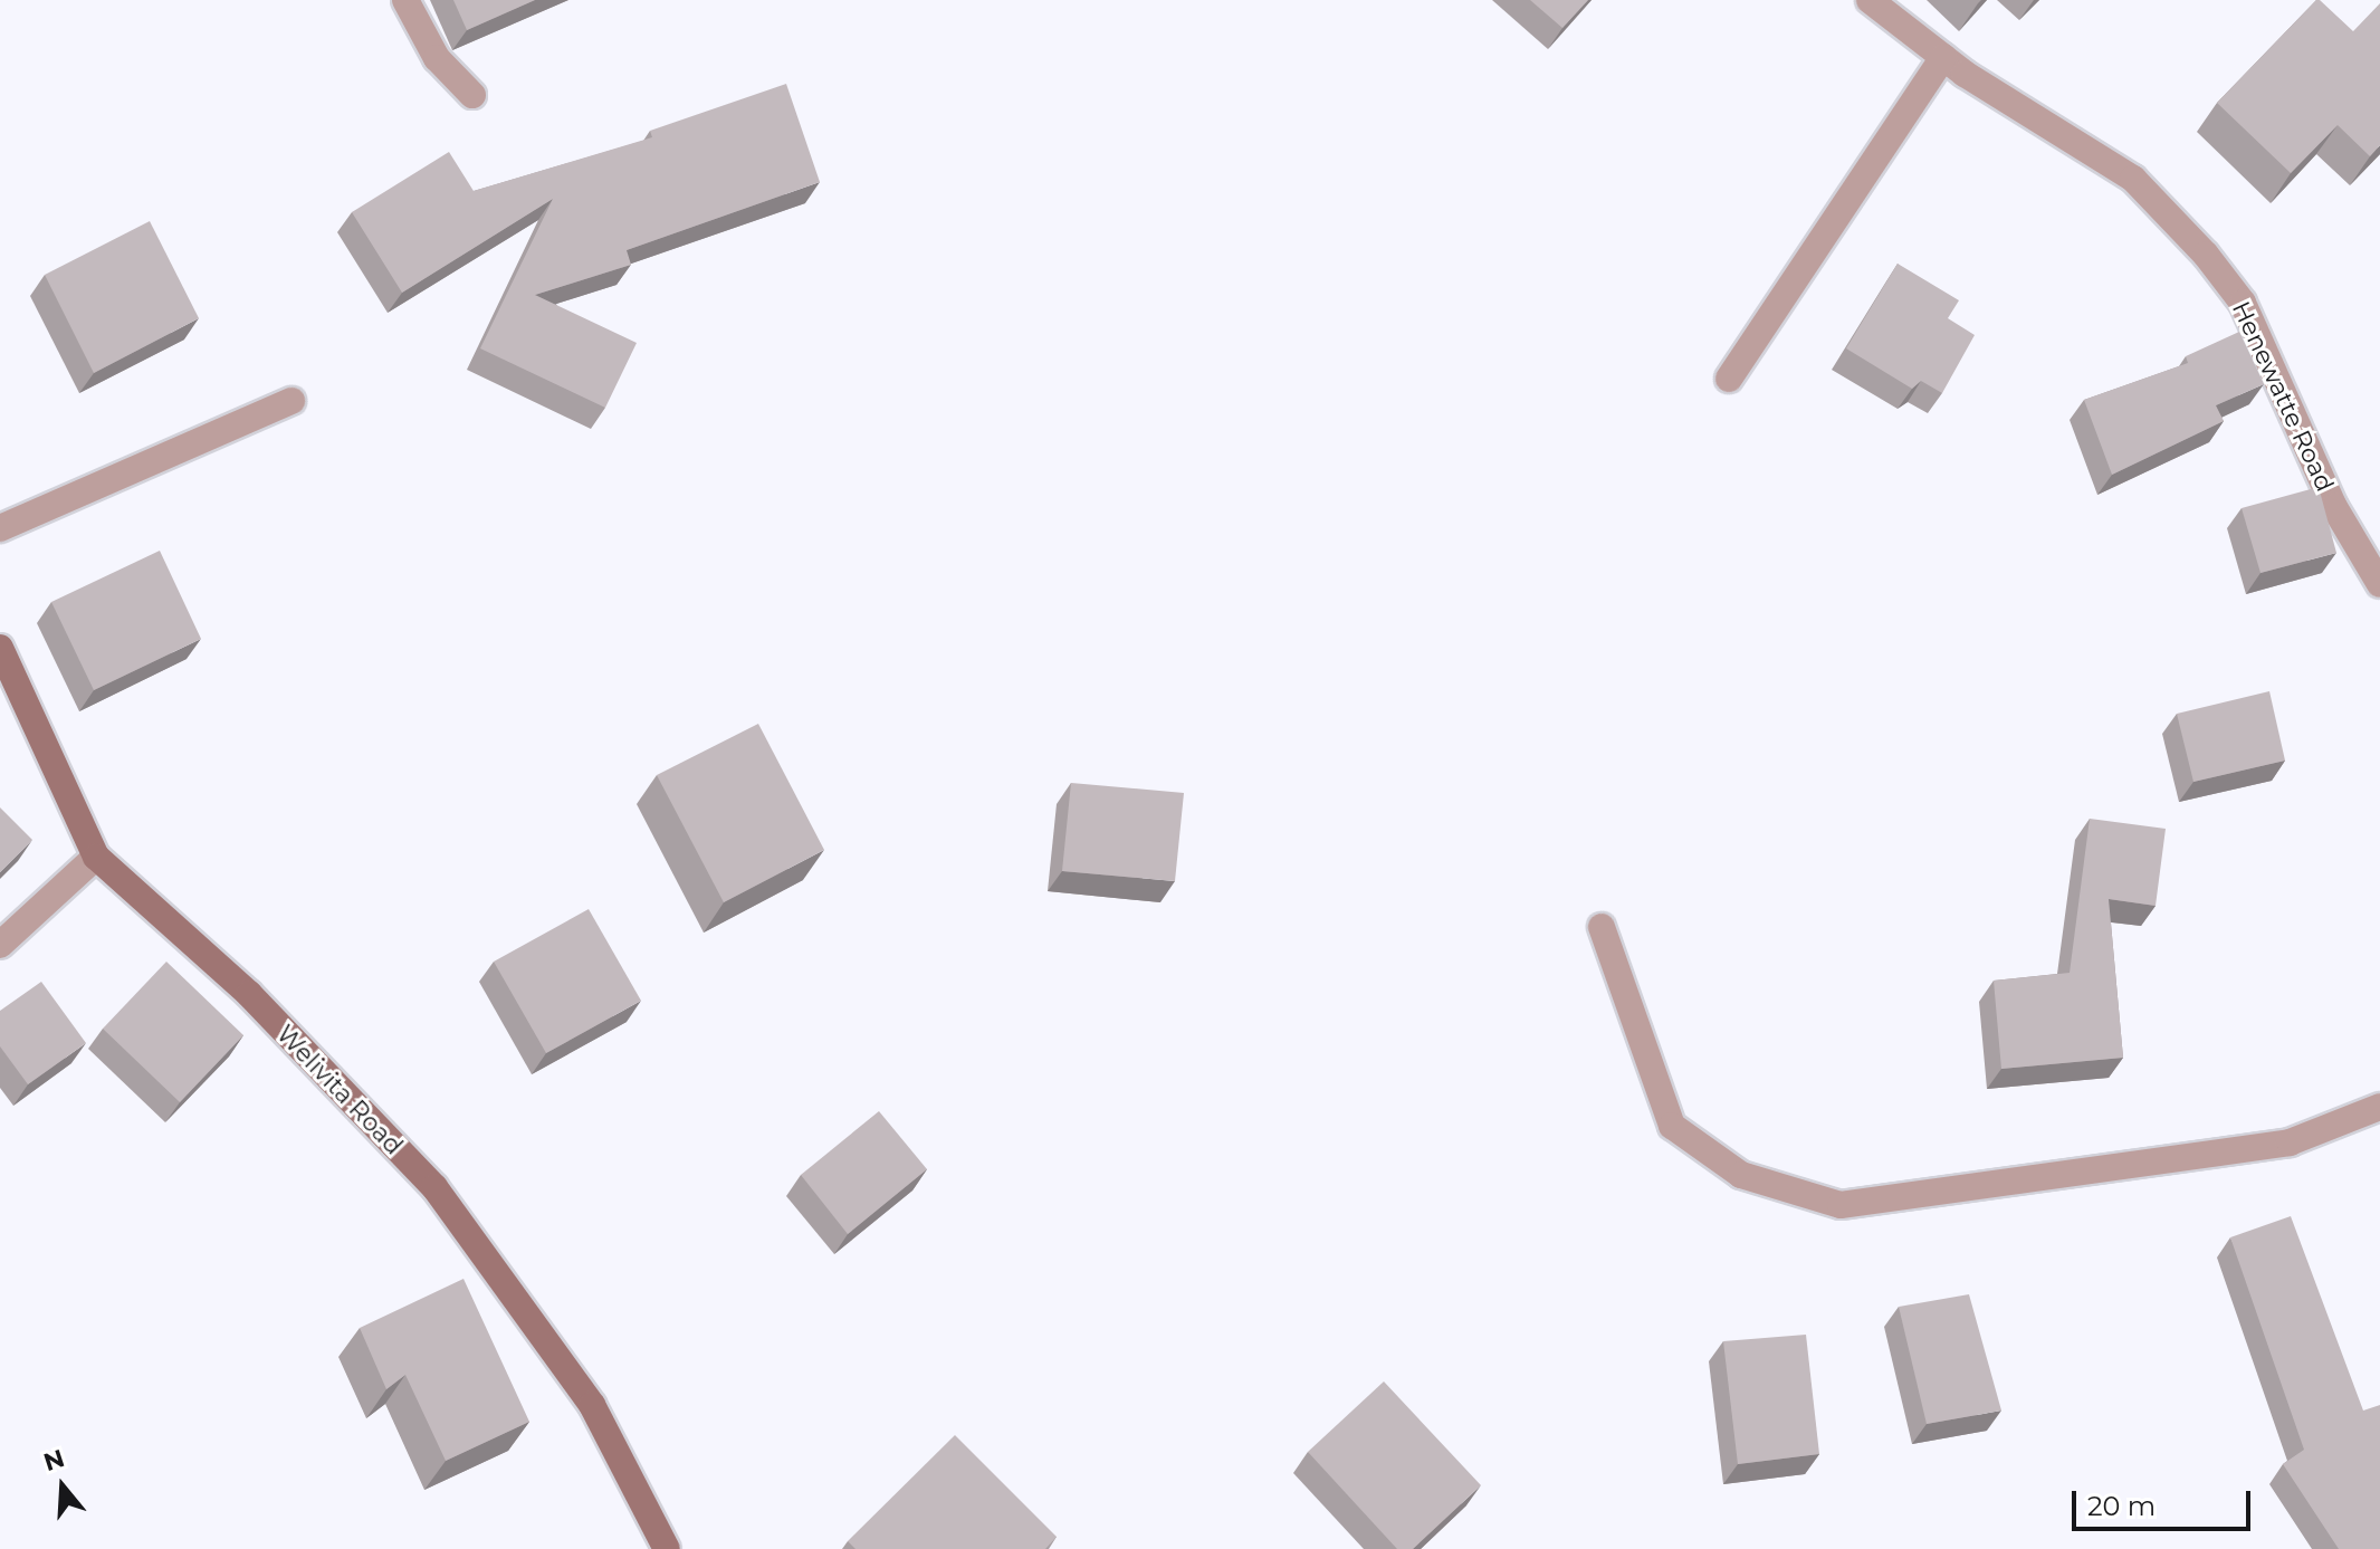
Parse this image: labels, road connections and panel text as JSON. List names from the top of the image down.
{
  "streets": {
    "street": ["Henewatte Road", "Welivita Road"]
  },
  "scale_bar": "20 m",
  "north": "top"
}
